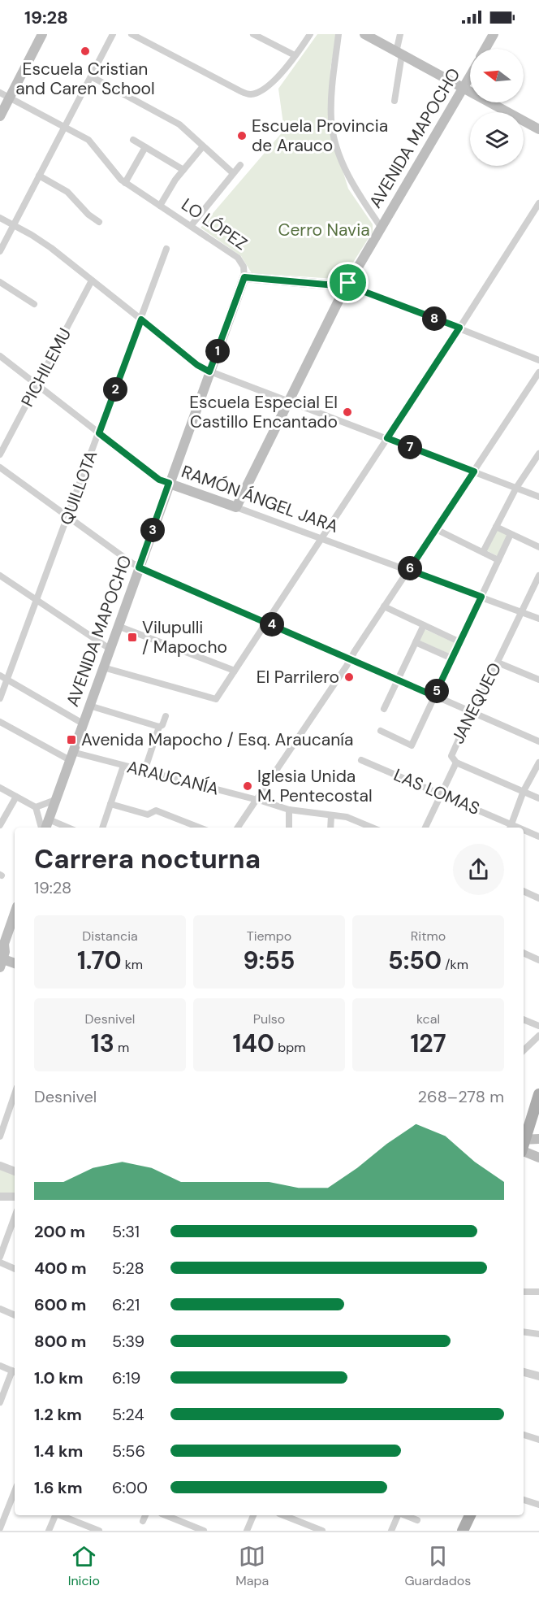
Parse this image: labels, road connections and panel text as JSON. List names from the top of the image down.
{
  "streets": {
    "main road": ["AVENIDA MAPOCHO", "LO LÓPEZ", "RAMÓN ÁNGEL JARA"],
    "street": [
      "PICHILEMU",
      "QUILLOTA",
      "JANEQUEO",
      "ARAUCANÍA",
      "LAS LOMAS"
    ]
  },
  "crossings": [
    ["AVENIDA MAPOCHO", "LO LÓPEZ"],
    ["AVENIDA MAPOCHO", "RAMÓN ÁNGEL JARA"],
    ["AVENIDA MAPOCHO", "ARAUCANÍA"],
    ["PICHILEMU", "RAMÓN ÁNGEL JARA"],
    ["QUILLOTA", "RAMÓN ÁNGEL JARA"],
    ["RAMÓN ÁNGEL JARA", "JANEQUEO"],
    ["JANEQUEO", "LAS LOMAS"]
  ],
  "parks": ["Cerro Navia"],
  "places": {
    "other": [
      "Escuela Cristian and Caren School",
      "Escuela Provincia de Arauco",
      "Escuela Especial El Castillo Encantado",
      "El Parrilero",
      "Iglesia Unida M. Pentecostal"
    ],
    "transit": ["Vilupulli / Mapocho", "Avenida Mapocho / Esq. Araucanía"]
  },
  "north": "left",
  "page": {
    "status": "19:28",
    "pins": [
      "8",
      "1",
      "2",
      "7",
      "3",
      "6",
      "4",
      "5"
    ],
    "heading": ["Carrera nocturna", "19:28"],
    "stats": [
      ["Distancia", "1.70 km"],
      ["Tiempo", "9:55"],
      ["Ritmo", "5:50 /km"],
      ["Desnivel", "13 m"],
      ["Pulso", "140 bpm"],
      ["kcal", "127"]
    ],
    "chart": ["Desnivel", "268–278 m"],
    "list": [
      {
        "name": "200 m",
        "note": "5:31"
      },
      {
        "name": "400 m",
        "note": "5:28"
      },
      {
        "name": "600 m",
        "note": "6:21"
      },
      {
        "name": "800 m",
        "note": "5:39"
      },
      {
        "name": "1.0 km",
        "note": "6:19"
      },
      {
        "name": "1.2 km",
        "note": "5:24"
      },
      {
        "name": "1.4 km",
        "note": "5:56"
      },
      {
        "name": "1.6 km",
        "note": "6:00"
      }
    ],
    "tabs": ["Inicio", "Mapa", "Guardados"]
  }
}
